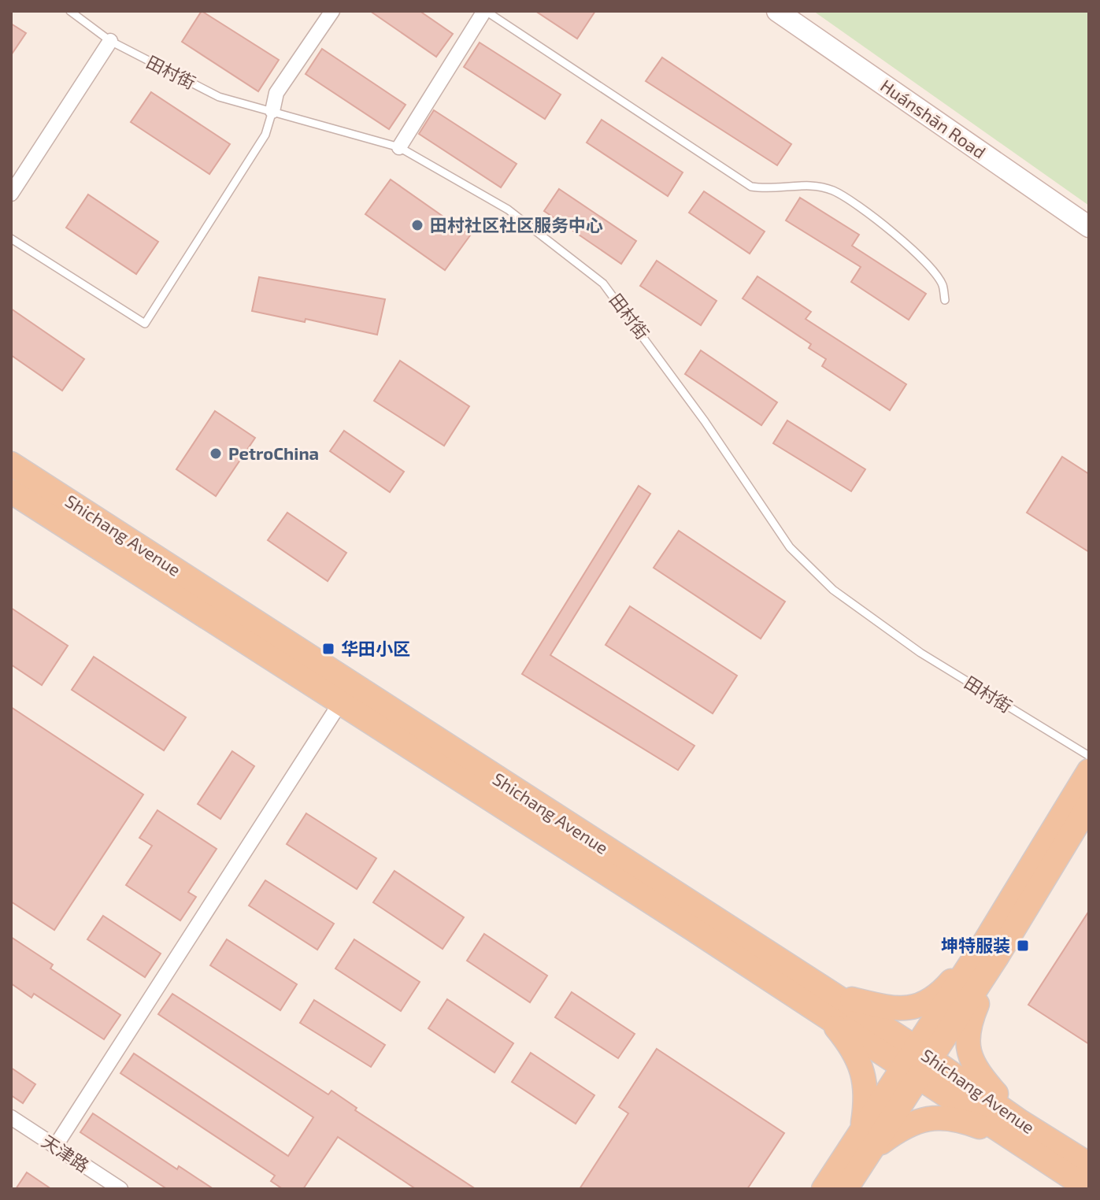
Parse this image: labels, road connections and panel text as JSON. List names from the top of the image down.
{
  "streets": {
    "main road": ["Huánshān Road", "Shichang Avenue"],
    "street": ["天津路"],
    "lane": ["田村街"]
  },
  "places": {
    "other": ["田村社区社区服务中心", "PetroChina"],
    "transit": ["华田小区", "坤特服装"]
  }
}
